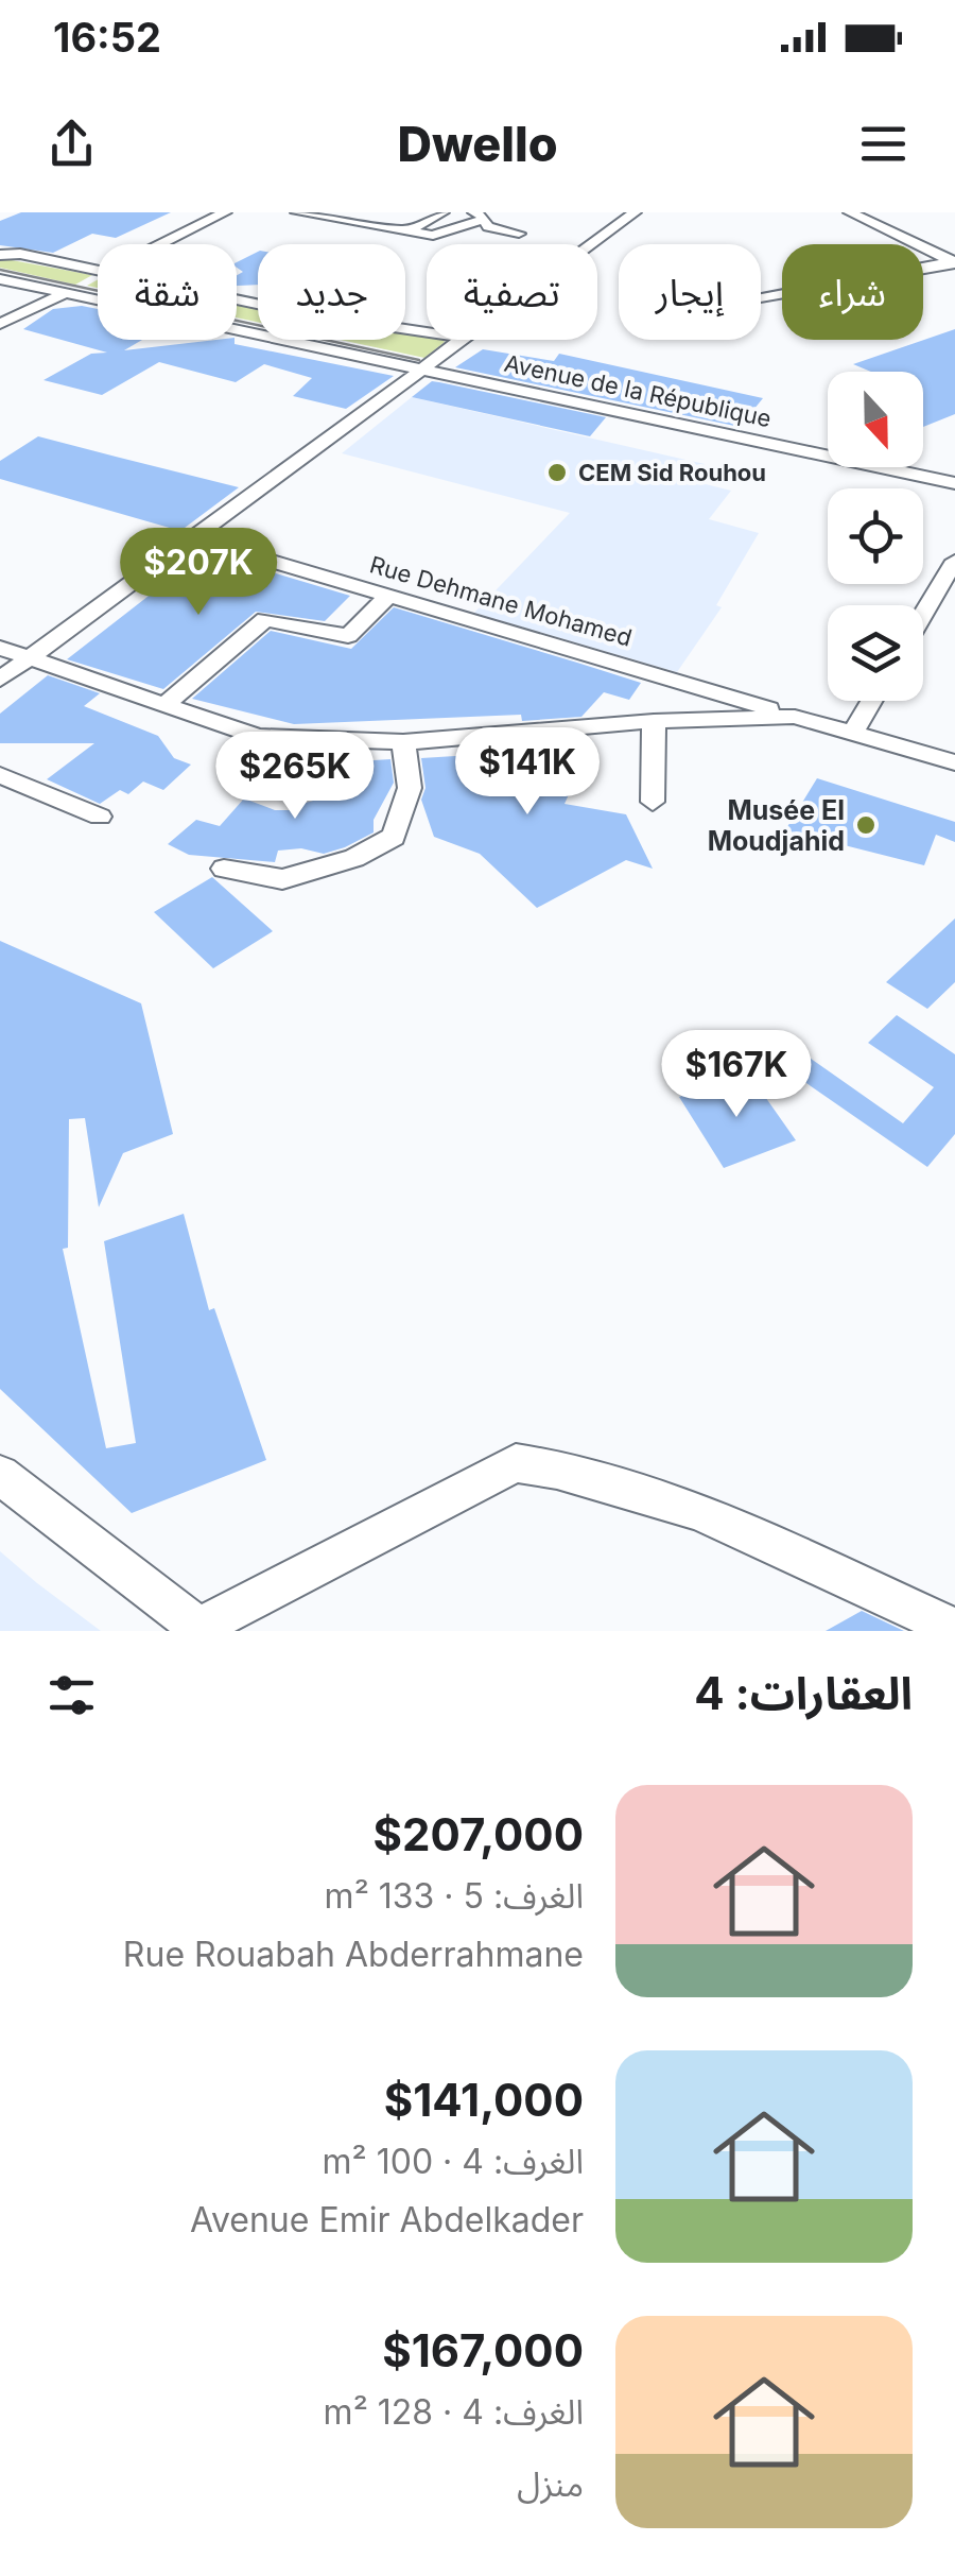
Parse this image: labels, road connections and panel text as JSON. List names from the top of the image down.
{
  "streets": {
    "street": ["Avenue de la République", "Rue Dehmane Mohamed"]
  },
  "places": ["CEM Sid Rouhou", "Musée El Moudjahid"],
  "north": "bottom",
  "page": {
    "status": "16:52",
    "header": "Dwello",
    "chip": [
      "شراء",
      "إيجار",
      "تصفية",
      "جديد",
      "شقة"
    ],
    "price": [
      "$207K",
      "$141K",
      "$265K",
      "$167K"
    ],
    "heading": "العقارات: 4",
    "list": [
      {
        "name": "$207,000",
        "note": "الغرف: 5 · 133 m² · Rue Rouabah Abderrahmane"
      },
      {
        "name": "$141,000",
        "note": "الغرف: 4 · 100 m² · Avenue Emir Abdelkader"
      },
      {
        "name": "$167,000",
        "note": "الغرف: 4 · 128 m² · منزل"
      }
    ]
  }
}
